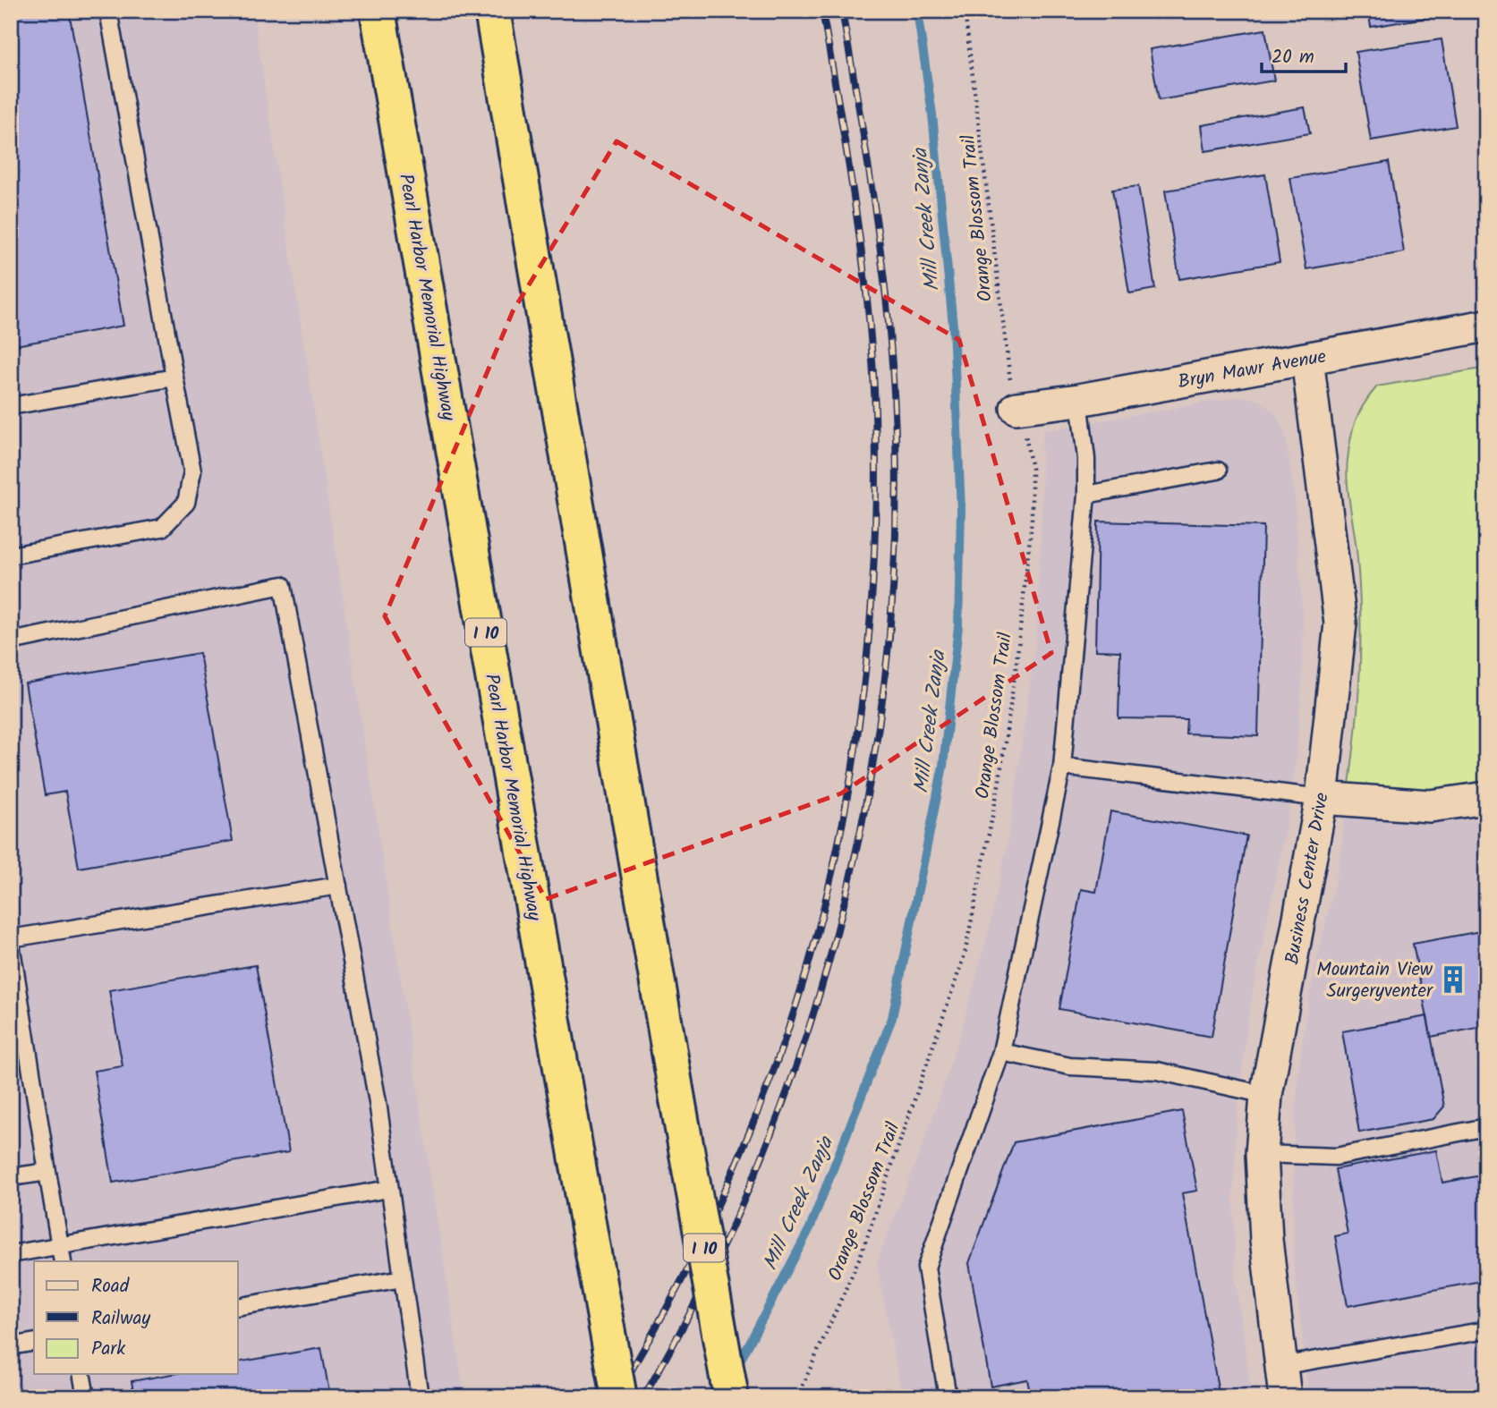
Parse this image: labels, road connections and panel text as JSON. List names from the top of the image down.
{
  "streets": {
    "highway": ["Pearl Harbor Memorial Highway", "I 10"],
    "street": ["Bryn Mawr Avenue", "Business Center Drive"],
    "path": ["Orange Blossom Trail"]
  },
  "crossings": [
    ["Orange Blossom Trail", "Bryn Mawr Avenue"],
    ["Bryn Mawr Avenue", "Business Center Drive"]
  ],
  "water": ["Mill Creek Zanja"],
  "places": {
    "building": ["Mountain View Surgeryventer"]
  },
  "legend": ["Road", "Railway", "Park"],
  "scale_bar": "20 m"
}
